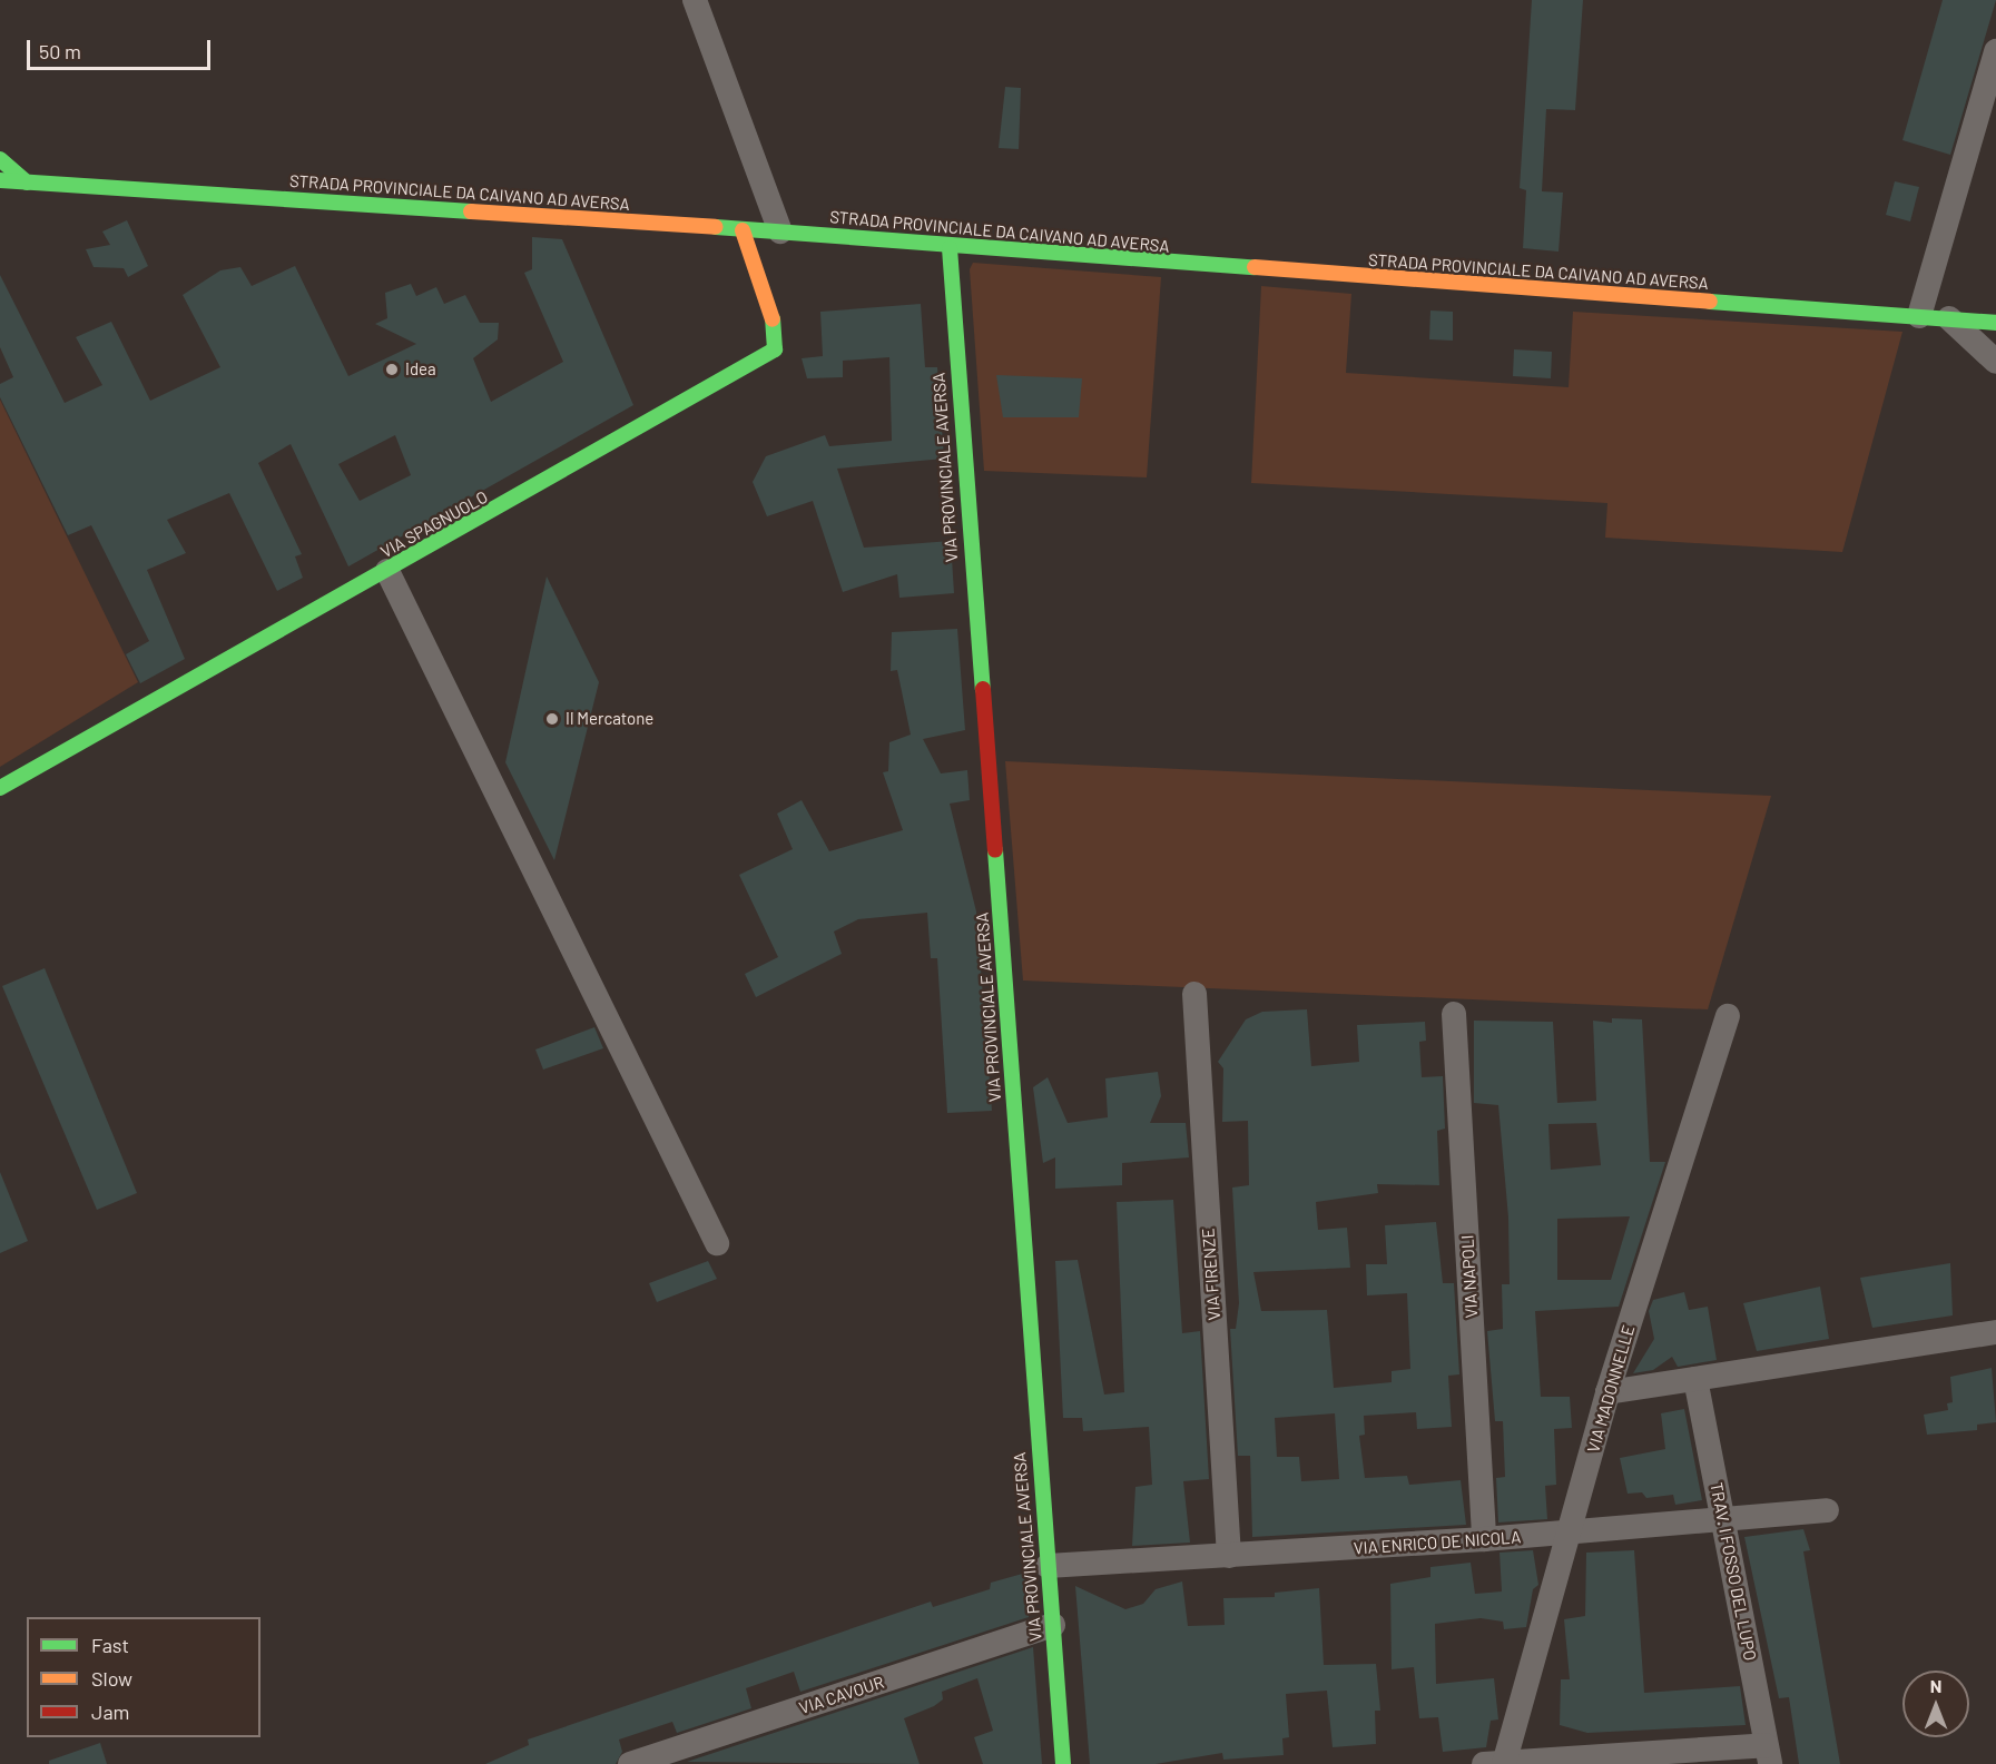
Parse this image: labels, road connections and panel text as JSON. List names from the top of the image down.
{
  "streets": {
    "main road": ["STRADA PROVINCIALE DA CAIVANO AD AVERSA", "VIA PROVINCIALE AVERSA", "VIA SPAGNUOLO"],
    "street": [
      "VIA FIRENZE",
      "VIA NAPOLI",
      "VIA MADONNELLE",
      "VIA ENRICO DE NICOLA",
      "TRAV. I FOSSO DEL LUPO",
      "VIA CAVOUR"
    ]
  },
  "crossings": [
    ["STRADA PROVINCIALE DA CAIVANO AD AVERSA", "VIA PROVINCIALE AVERSA"],
    ["STRADA PROVINCIALE DA CAIVANO AD AVERSA", "VIA SPAGNUOLO"],
    ["VIA PROVINCIALE AVERSA", "VIA ENRICO DE NICOLA"],
    ["VIA PROVINCIALE AVERSA", "VIA CAVOUR"],
    ["VIA FIRENZE", "VIA ENRICO DE NICOLA"],
    ["VIA NAPOLI", "VIA ENRICO DE NICOLA"],
    ["VIA MADONNELLE", "VIA ENRICO DE NICOLA"],
    ["VIA ENRICO DE NICOLA", "TRAV. I FOSSO DEL LUPO"]
  ],
  "places": ["Idea", "Il Mercatone"],
  "legend": ["Fast", "Slow", "Jam"],
  "scale_bar": "50 m",
  "north": "top"
}
